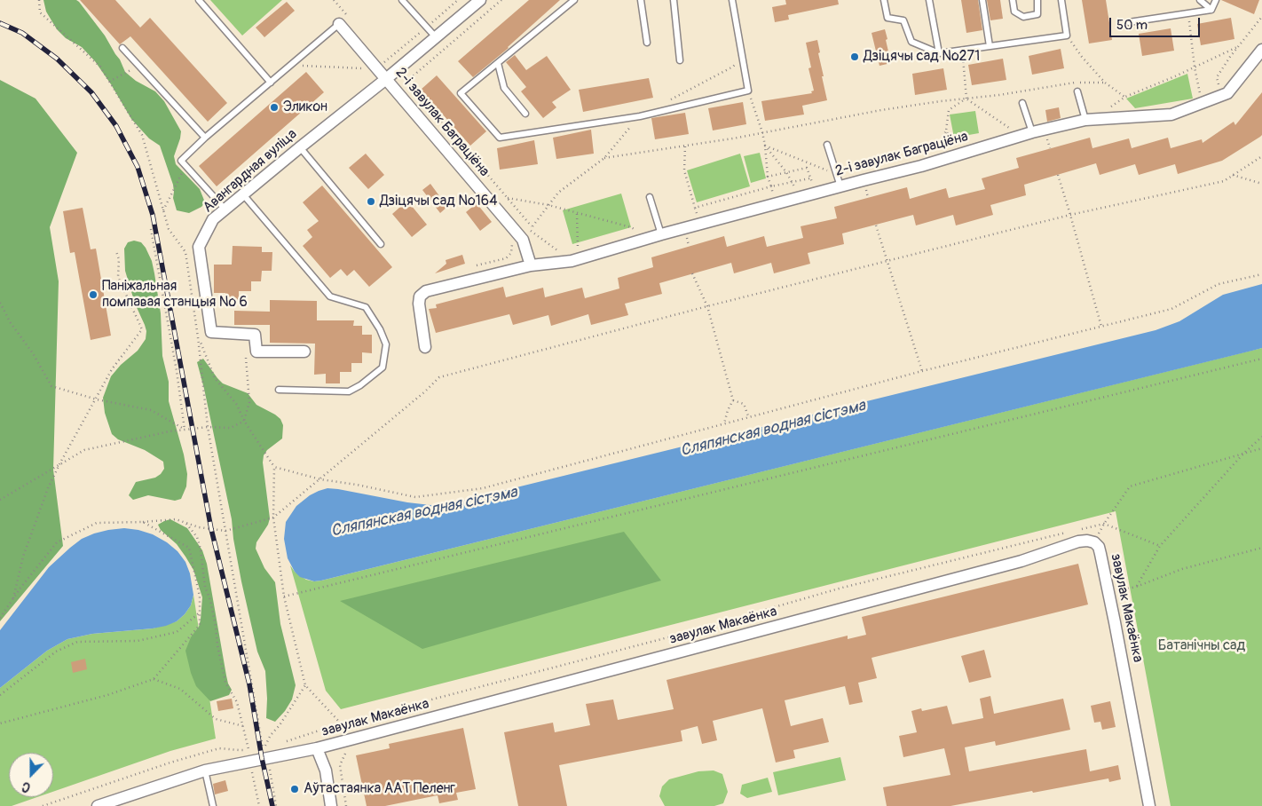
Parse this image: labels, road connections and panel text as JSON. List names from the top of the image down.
{
  "streets": {
    "street": ["2-і завулак Баграціёна", "Авангардная вуліца", "завулак Макаёнка"]
  },
  "crossings": [
    ["2-і завулак Баграціёна", "Авангардная вуліца"]
  ],
  "water": ["Сляпянская водная сістэма"],
  "parks": ["Батанічны сад"],
  "places": [
    "Дзіцячы сад №271",
    "Эликон",
    "Дзіцячы сад №164",
    "Паніжальная помпавая станцыя № 6",
    "Аўтастаянка ААТ Пеленг"
  ],
  "scale_bar": "50 m",
  "north": "bottom"
}
